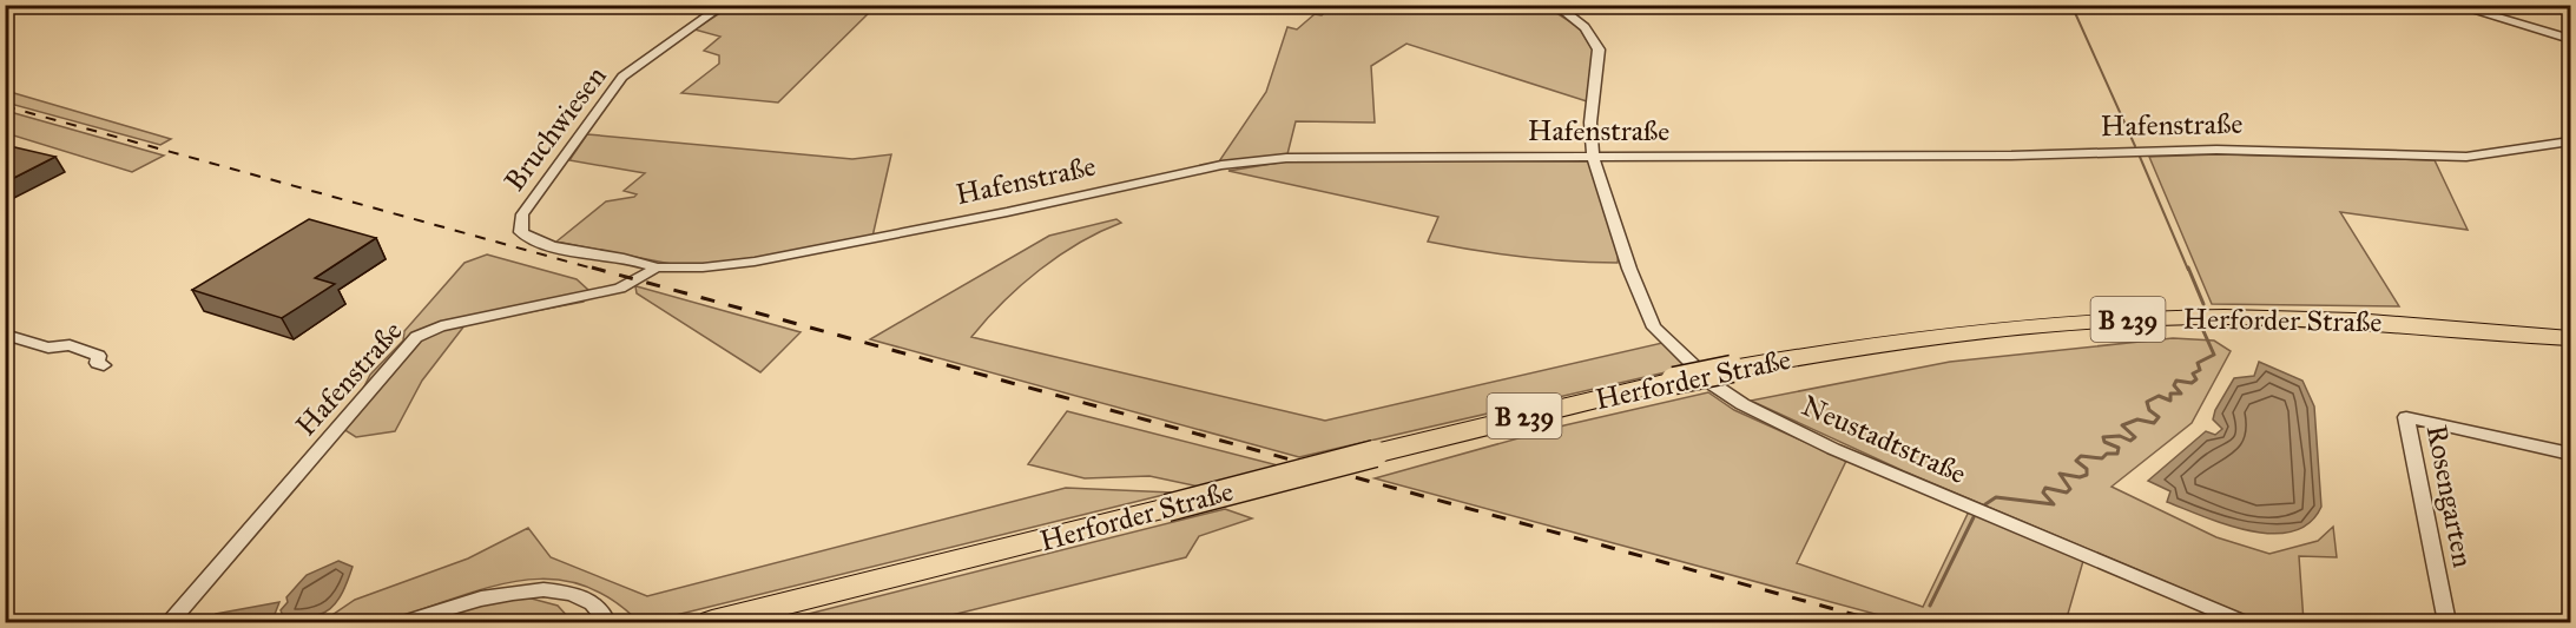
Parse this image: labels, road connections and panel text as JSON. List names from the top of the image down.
{
  "streets": {
    "main road": ["B 239", "Herforder Straße"],
    "street": [
      "Hafenstraße",
      "Bruchwiesen",
      "Neustadtstraße",
      "Rosengarten"
    ]
  },
  "crossings": [
    ["Hafenstraße", "Bruchwiesen"],
    ["Hafenstraße", "Neustadtstraße"]
  ]
}
